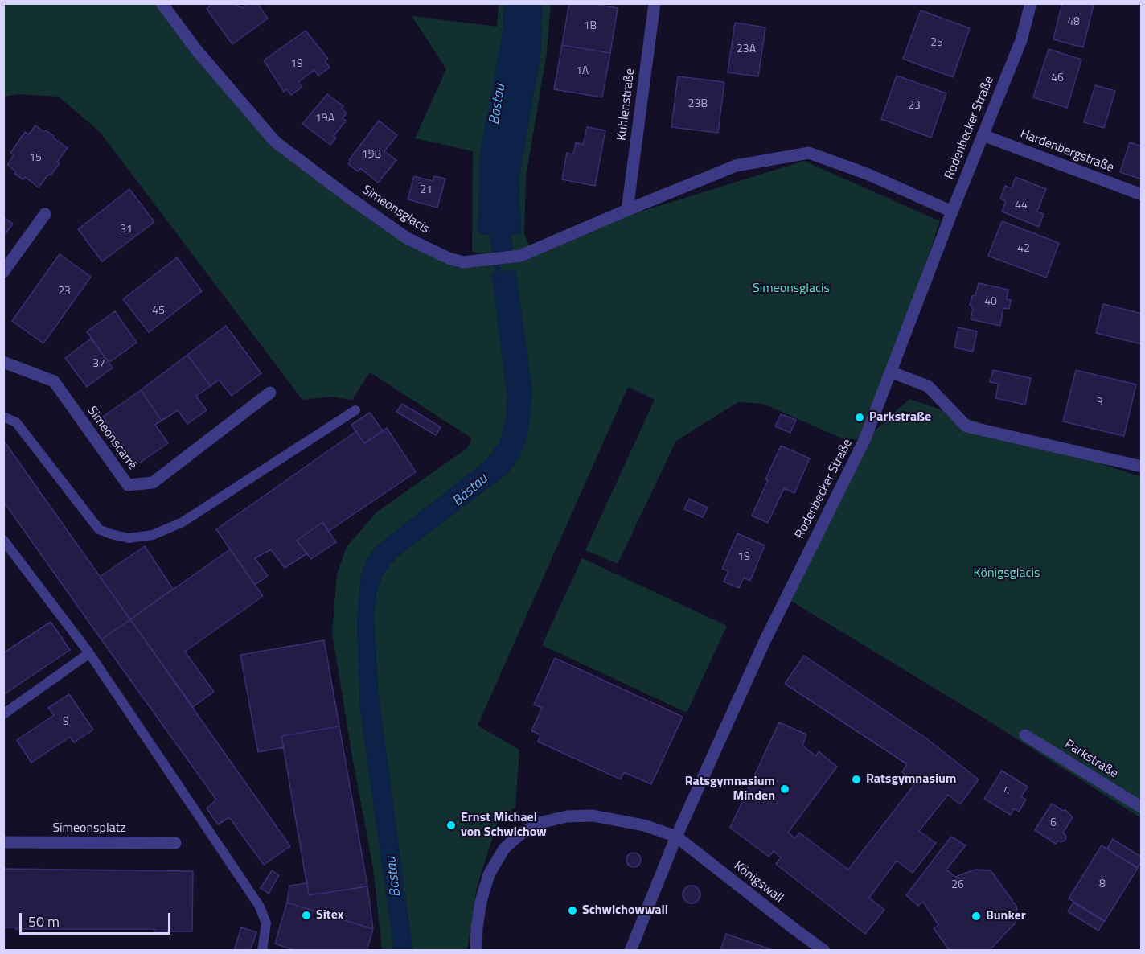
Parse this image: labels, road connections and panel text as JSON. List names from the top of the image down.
{
  "streets": {
    "street": [
      "Kuhlenstraße",
      "Rodenbecker Straße",
      "Hardenbergstraße",
      "Simeonsglacis",
      "Simeonscarré",
      "Parkstraße",
      "Simeonsplatz",
      "Königswall"
    ]
  },
  "crossings": [
    ["Kuhlenstraße", "Simeonsglacis"],
    ["Rodenbecker Straße", "Hardenbergstraße"],
    ["Rodenbecker Straße", "Simeonsglacis"],
    ["Rodenbecker Straße", "Königswall"]
  ],
  "water": ["Bastau"],
  "parks": ["Simeonsglacis", "Königsglacis"],
  "places": [
    "Parkstraße",
    "Ratsgymnasium",
    "Ratsgymnasium Minden",
    "Ernst Michael von Schwichow",
    "Schwichowwall",
    "Sitex",
    "Bunker"
  ],
  "house_numbers": [
    "48",
    "1B",
    "25",
    "23A",
    "19",
    "1A",
    "46",
    "23B",
    "23",
    "19A",
    "19B",
    "15",
    "21",
    "44",
    "31",
    "42",
    "23",
    "40",
    "45",
    "37",
    "3",
    "19",
    "9",
    "4",
    "6",
    "8",
    "26"
  ],
  "scale_bar": "50 m"
}
